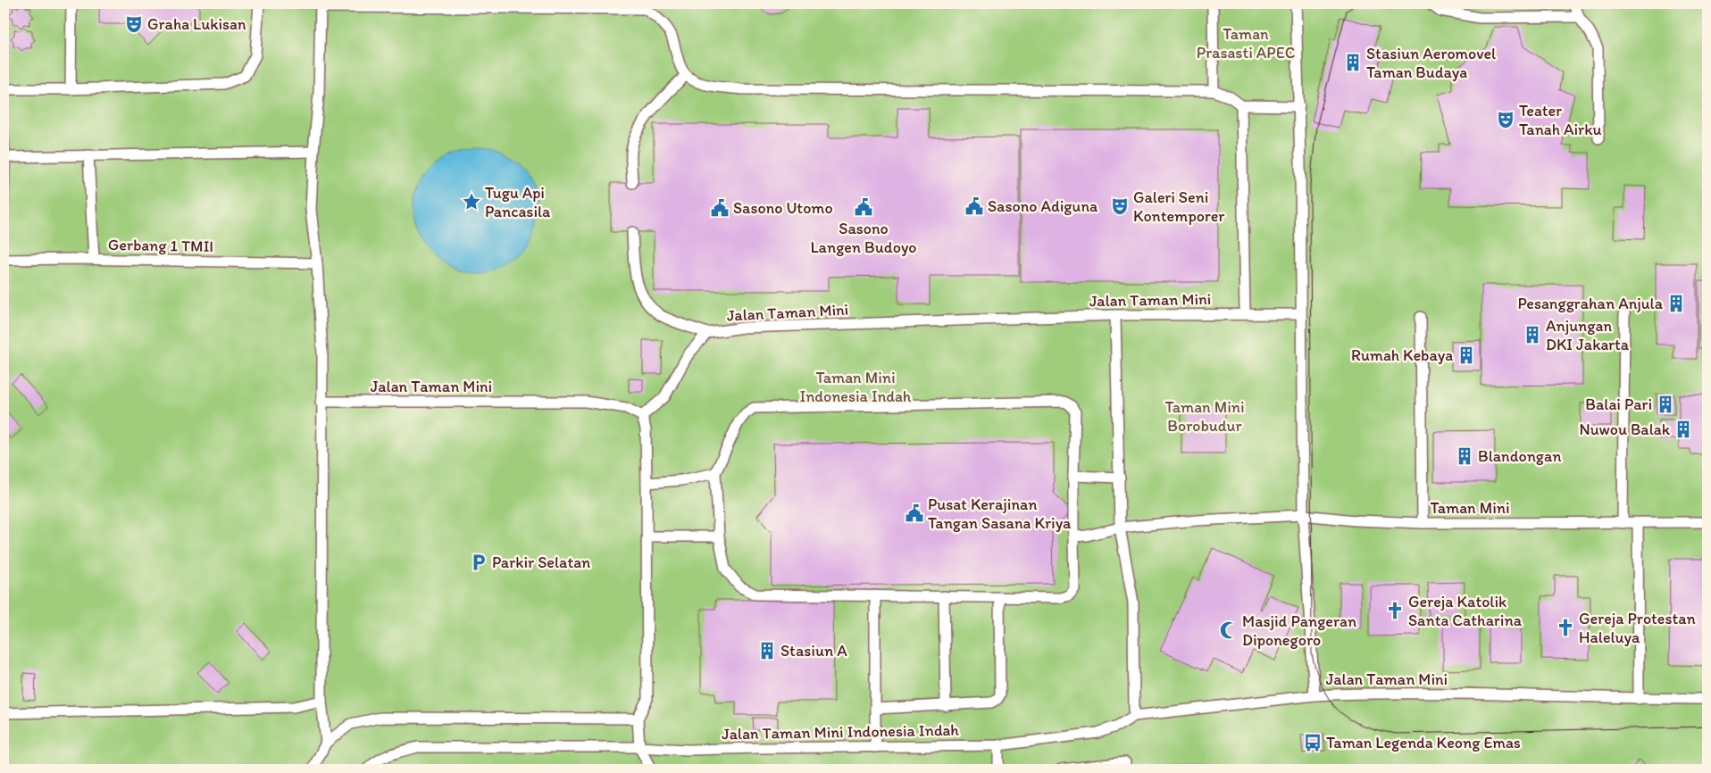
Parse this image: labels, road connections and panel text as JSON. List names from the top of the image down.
{
  "streets": {
    "lane": [
      "Gerbang 1 TMII",
      "Jalan Taman Mini",
      "Taman Mini",
      "Jalan Taman Mini Indonesia Indah"
    ]
  },
  "crossings": [
    ["Jalan Taman Mini", "Taman Mini"],
    ["Jalan Taman Mini", "Jalan Taman Mini Indonesia Indah"]
  ],
  "parks": ["Taman Prasasti APEC", "Taman Mini Indonesia Indah", "Taman Mini Borobudur"],
  "places": {
    "theatre": ["Graha Lukisan", "Teater Tanah Airku", "Galeri Seni Kontemporer"],
    "building": [
      "Stasiun Aeromovel Taman Budaya",
      "Pesanggrahan Anjula",
      "Anjungan DKI Jakarta",
      "Rumah Kebaya",
      "Balai Pari",
      "Nuwou Balak",
      "Blandongan",
      "Stasiun A"
    ],
    "place": ["Tugu Api Pancasila"],
    "public building": [
      "Sasono Adiguna",
      "Sasono Langen Budoyo",
      "Sasono Utomo",
      "Pusat Kerajinan Tangan Sasana Kriya"
    ],
    "parking": ["Parkir Selatan"],
    "church": ["Gereja Katolik Santa Catharina", "Gereja Protestan Haleluya"],
    "mosque": ["Masjid Pangeran Diponegoro"],
    "bus stop": ["Taman Legenda Keong Emas"]
  }
}
